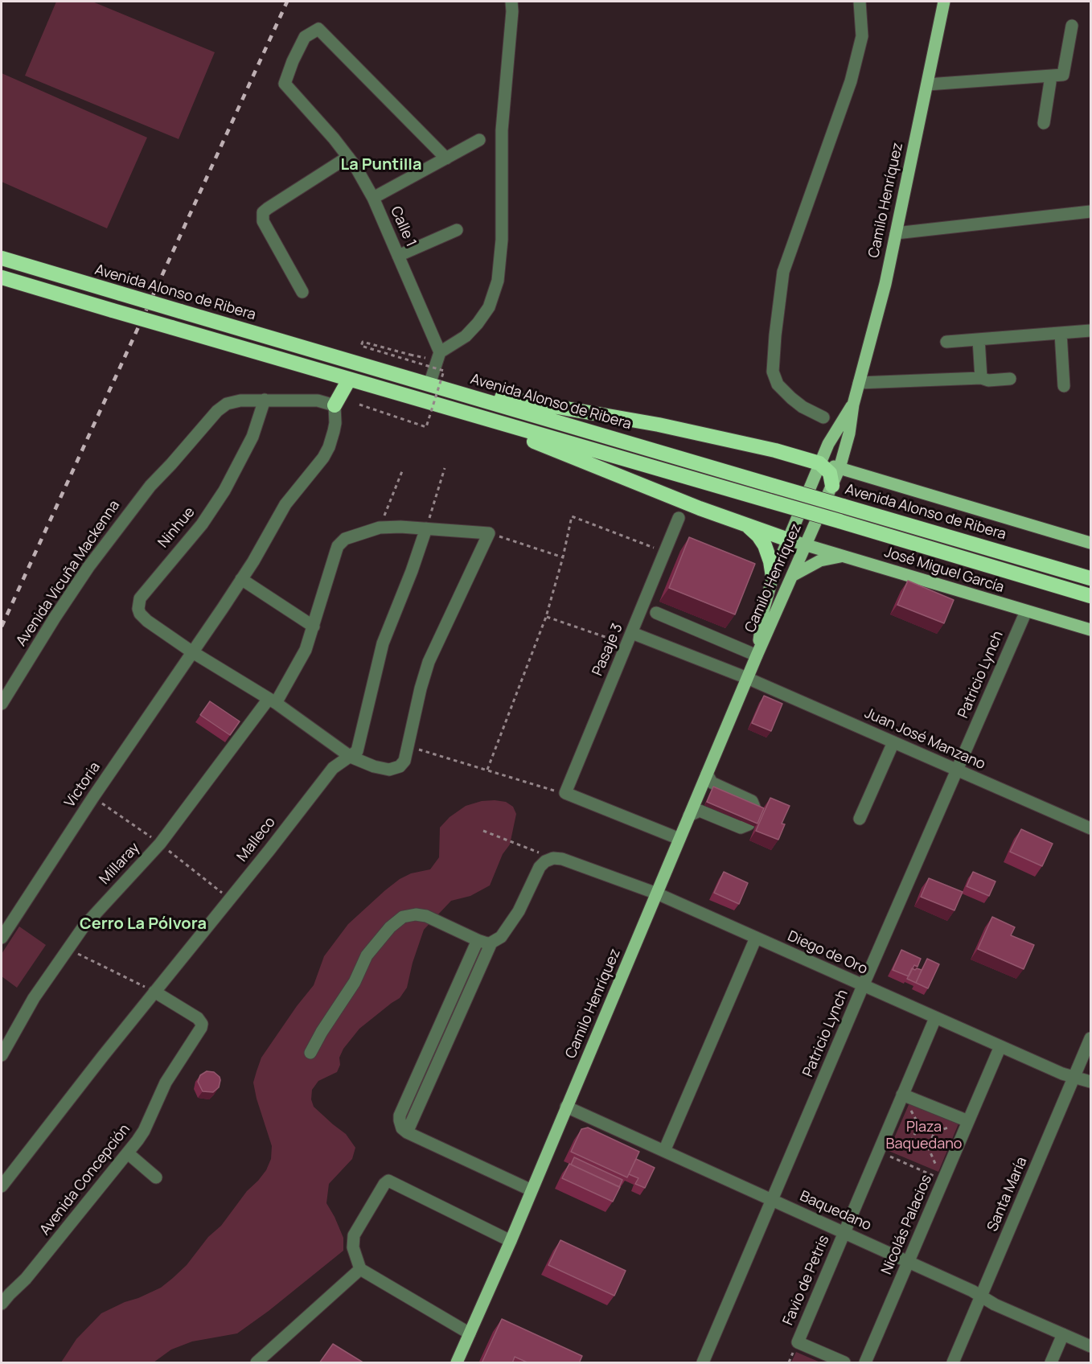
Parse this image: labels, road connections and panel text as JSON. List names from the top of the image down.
{
  "streets": {
    "highway": ["Avenida Alonso de Ribera"],
    "main road": ["Camilo Henríquez", "José Miguel García"],
    "street": [
      "Calle 1",
      "Ninhue",
      "Avenida Vicuña Mackenna",
      "Pasaje 3",
      "Patricio Lynch",
      "Juan José Manzano",
      "Victoria",
      "Malleco",
      "Millaray",
      "Diego de Oro",
      "Avenida Concepción",
      "Santa María",
      "Baquedano",
      "Nicolás Palacios",
      "Favio de Petris"
    ]
  },
  "crossings": [
    ["Camilo Henríquez", "José Miguel García"],
    ["Camilo Henríquez", "Juan José Manzano"],
    ["Camilo Henríquez", "Diego de Oro"],
    ["Camilo Henríquez", "Baquedano"],
    ["Ninhue", "Avenida Vicuña Mackenna"],
    ["Ninhue", "Victoria"],
    ["José Miguel García", "Patricio Lynch"],
    ["Pasaje 3", "Juan José Manzano"],
    ["Patricio Lynch", "Juan José Manzano"],
    ["Patricio Lynch", "Diego de Oro"],
    ["Patricio Lynch", "Baquedano"],
    ["Malleco", "Avenida Concepción"],
    ["Diego de Oro", "Santa María"],
    ["Diego de Oro", "Nicolás Palacios"],
    ["Diego de Oro", "Favio de Petris"],
    ["Santa María", "Baquedano"],
    ["Baquedano", "Nicolás Palacios"],
    ["Baquedano", "Favio de Petris"]
  ],
  "districts": ["La Puntilla", "Cerro La Pólvora"],
  "parks": ["Plaza Baquedano"]
}
